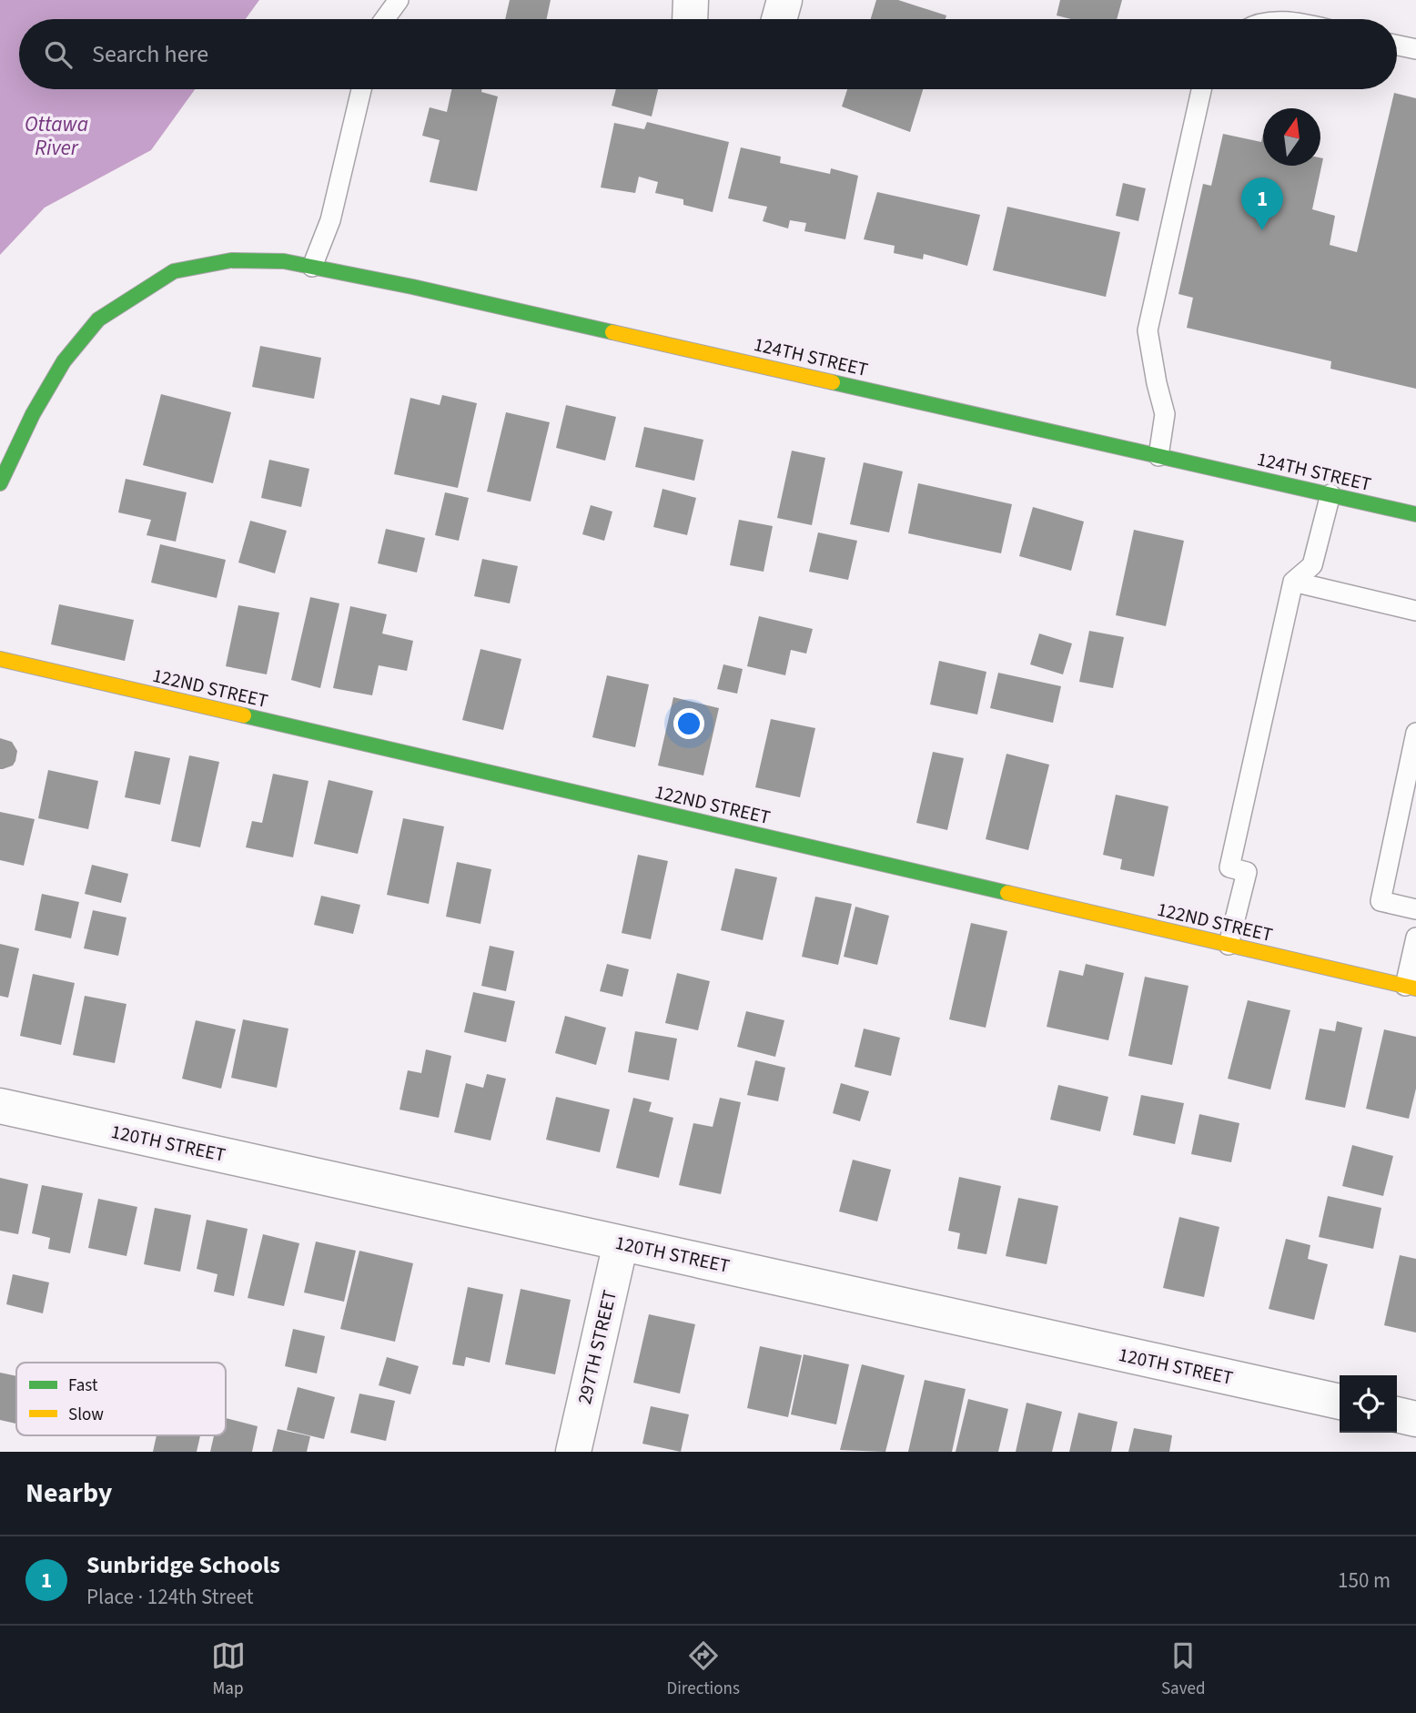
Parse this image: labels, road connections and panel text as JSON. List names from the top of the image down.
{
  "streets": {
    "street": [
      "124TH STREET",
      "122ND STREET",
      "120TH STREET",
      "297TH STREET"
    ]
  },
  "crossings": [
    ["120TH STREET", "297TH STREET"]
  ],
  "water": ["Ottawa River"],
  "legend": ["Fast", "Slow"],
  "north": "top",
  "page": {
    "search": "Search here",
    "pins": "1",
    "heading": "Nearby",
    "list": [
      {
        "mark": "1",
        "name": "Sunbridge Schools",
        "note": "Place · 124th Street",
        "value": "150 m"
      }
    ],
    "nav": ["Map", "Directions", "Saved"]
  }
}
